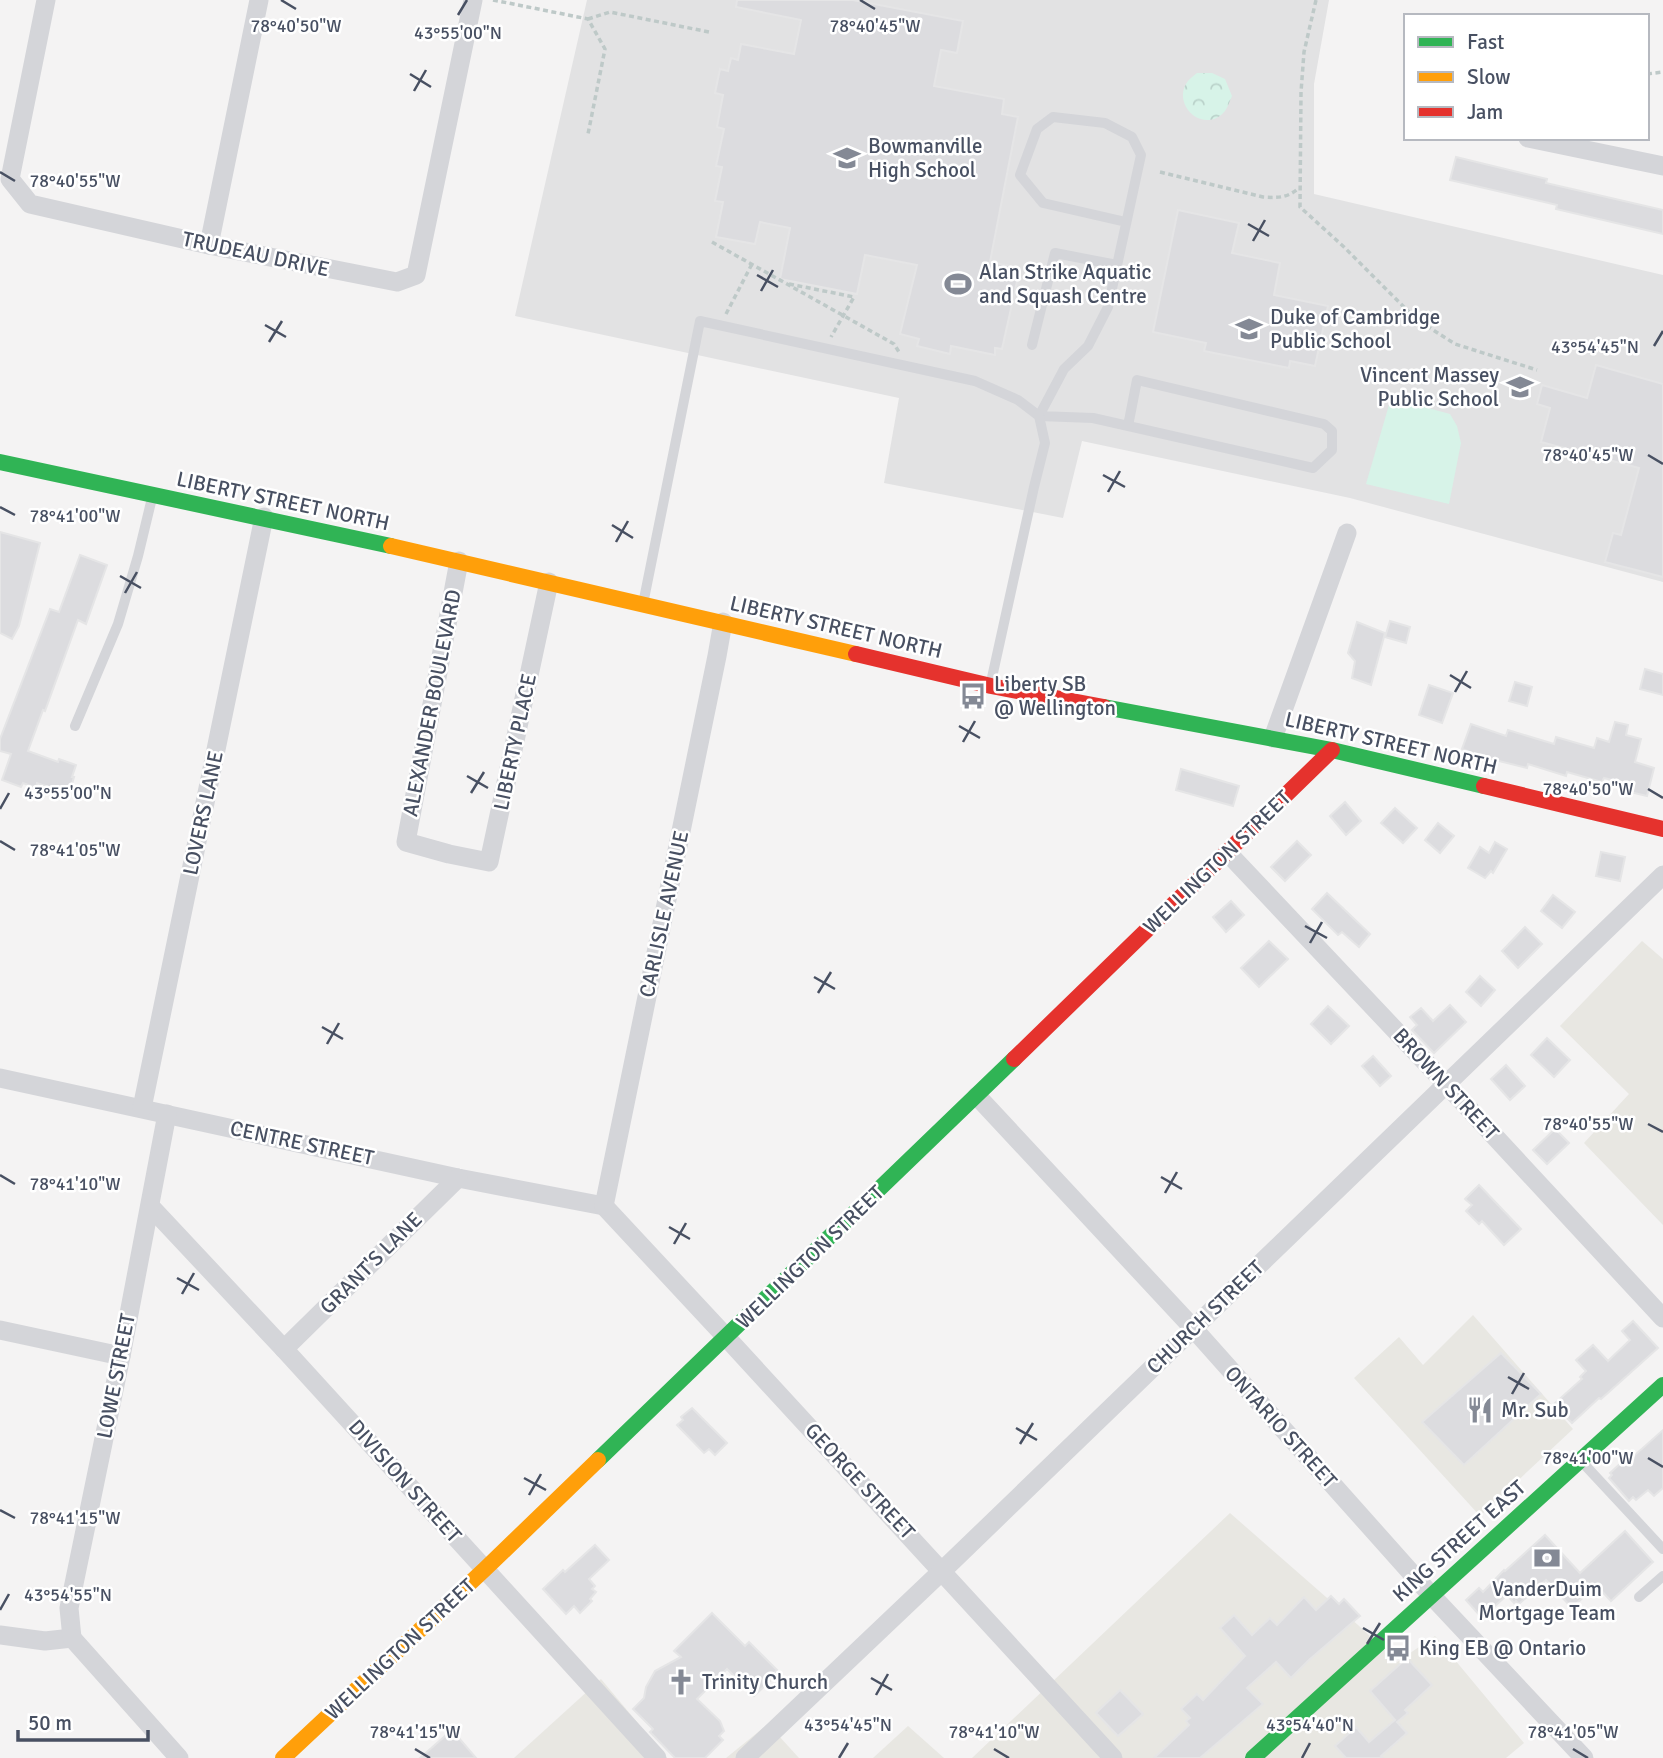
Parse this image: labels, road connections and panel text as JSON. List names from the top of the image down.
{
  "streets": {
    "main road": ["LIBERTY STREET NORTH", "WELLINGTON STREET", "KING STREET EAST"],
    "street": [
      "TRUDEAU DRIVE",
      "ALEXANDER BOULEVARD",
      "LIBERTY PLACE",
      "LOVERS LANE",
      "CARLISLE AVENUE",
      "BROWN STREET",
      "CENTRE STREET",
      "GRANT'S LANE",
      "CHURCH STREET",
      "LOWE STREET",
      "ONTARIO STREET",
      "DIVISION STREET",
      "GEORGE STREET"
    ]
  },
  "crossings": [
    ["LIBERTY STREET NORTH", "ALEXANDER BOULEVARD"],
    ["LIBERTY STREET NORTH", "LIBERTY PLACE"],
    ["LIBERTY STREET NORTH", "LOVERS LANE"],
    ["LIBERTY STREET NORTH", "WELLINGTON STREET"],
    ["LIBERTY STREET NORTH", "CARLISLE AVENUE"],
    ["ALEXANDER BOULEVARD", "LIBERTY PLACE"],
    ["LOVERS LANE", "CENTRE STREET"],
    ["WELLINGTON STREET", "BROWN STREET"],
    ["WELLINGTON STREET", "ONTARIO STREET"],
    ["WELLINGTON STREET", "DIVISION STREET"],
    ["WELLINGTON STREET", "GEORGE STREET"],
    ["CARLISLE AVENUE", "CENTRE STREET"],
    ["CARLISLE AVENUE", "GEORGE STREET"],
    ["BROWN STREET", "CHURCH STREET"],
    ["CENTRE STREET", "GRANT'S LANE"],
    ["CENTRE STREET", "LOWE STREET"],
    ["CENTRE STREET", "GEORGE STREET"],
    ["GRANT'S LANE", "DIVISION STREET"],
    ["CHURCH STREET", "ONTARIO STREET"],
    ["CHURCH STREET", "GEORGE STREET"],
    ["LOWE STREET", "DIVISION STREET"],
    ["ONTARIO STREET", "KING STREET EAST"]
  ],
  "places": {
    "school or university": ["Bowmanville High School", "Duke of Cambridge Public School", "Vincent Massey Public School"],
    "sports": ["Alan Strike Aquatic and Squash Centre"],
    "bus stop": ["Liberty SB @ Wellington", "King EB @ Ontario"],
    "restaurant": ["Mr. Sub"],
    "bank": ["VanderDuim Mortgage Team"],
    "church": ["Trinity Church"]
  },
  "legend": ["Fast", "Slow", "Jam"],
  "scale_bar": "50 m",
  "coordinates": [
    "78°40'50\"W",
    "78°40'45\"W",
    "43°55'00\"N",
    "78°40'55\"W",
    "43°54'45\"N",
    "78°41'00\"W",
    "78°41'05\"W",
    "78°41'10\"W",
    "78°41'15\"W",
    "43°54'55\"N",
    "43°54'40\"N"
  ]
}
